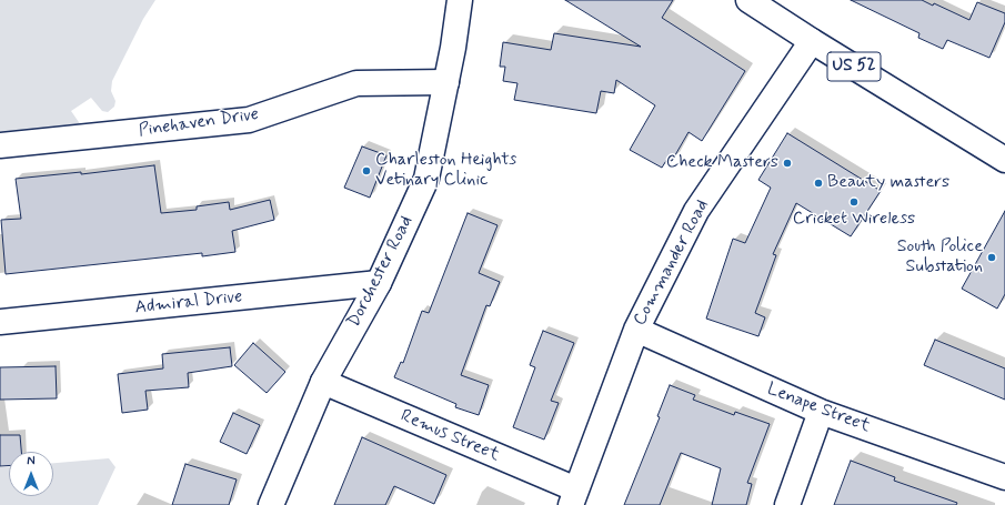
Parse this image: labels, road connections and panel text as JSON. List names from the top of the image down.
{
  "streets": {
    "street": [
      "US 52",
      "Pinehaven Drive",
      "Commander Road",
      "Dorchester Road",
      "Admiral Drive",
      "Lenape Street",
      "Remus Street"
    ]
  },
  "crossings": [
    ["US 52", "Commander Road"],
    ["Pinehaven Drive", "Dorchester Road"],
    ["Commander Road", "Lenape Street"],
    ["Commander Road", "Remus Street"],
    ["Dorchester Road", "Admiral Drive"],
    ["Dorchester Road", "Remus Street"]
  ],
  "places": [
    "Check Masters",
    "Charleston Heights Vetinary Clinic",
    "Beauty masters",
    "Cricket Wireless",
    "South Police Substation"
  ],
  "north": "top"
}
